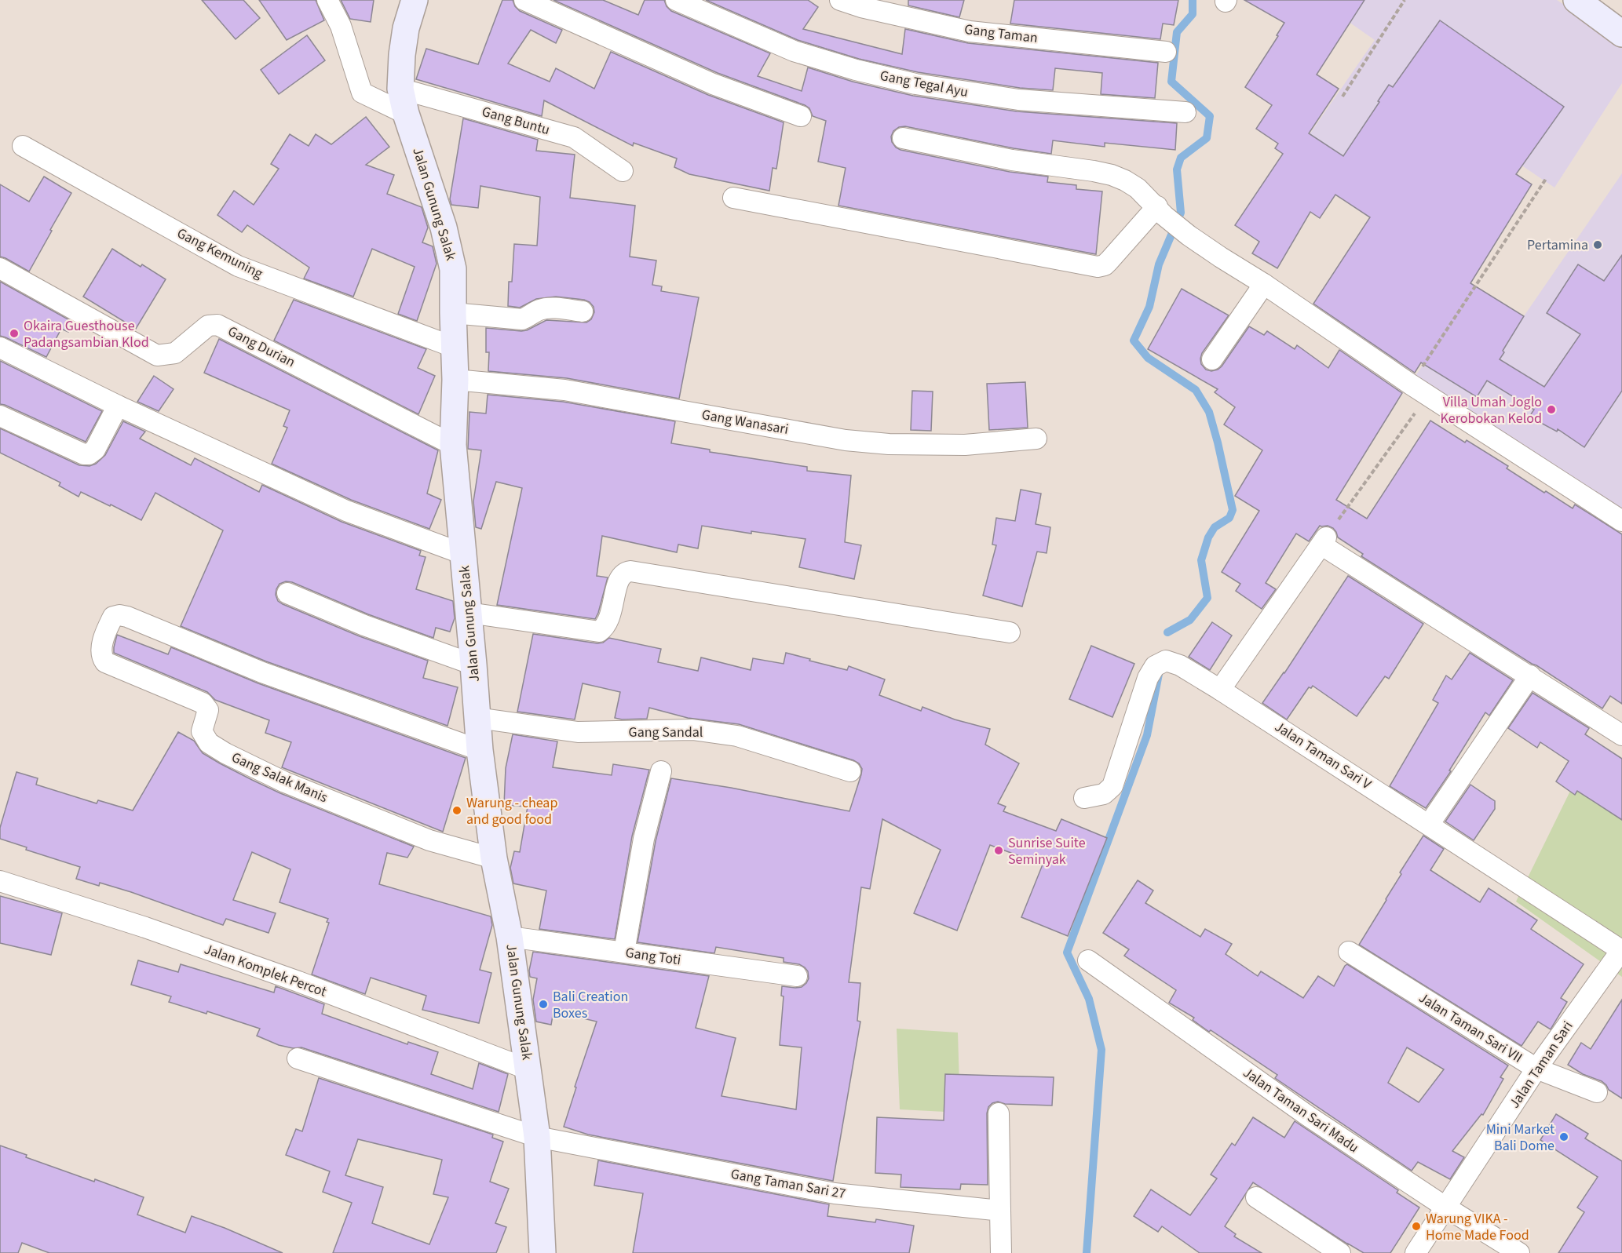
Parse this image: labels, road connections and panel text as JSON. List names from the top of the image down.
{
  "streets": {
    "street": [
      "Gang Taman",
      "Gang Tegal Ayu",
      "Gang Buntu",
      "Jalan Gunung Salak",
      "Gang Kemuning",
      "Gang Durian",
      "Gang Wanasari",
      "Gang Sandal",
      "Jalan Taman Sari V",
      "Gang Salak Manis",
      "Gang Toti",
      "Jalan Komplek Percot",
      "Jalan Taman Sari VII",
      "Jalan Taman Sari",
      "Jalan Taman Sari Madu",
      "Gang Taman Sari 27"
    ]
  },
  "crossings": [
    ["Gang Buntu", "Jalan Gunung Salak"],
    ["Jalan Gunung Salak", "Gang Kemuning"],
    ["Jalan Gunung Salak", "Gang Durian"],
    ["Jalan Gunung Salak", "Gang Wanasari"],
    ["Jalan Gunung Salak", "Gang Sandal"],
    ["Jalan Gunung Salak", "Gang Salak Manis"],
    ["Jalan Gunung Salak", "Gang Toti"],
    ["Jalan Gunung Salak", "Jalan Komplek Percot"],
    ["Jalan Gunung Salak", "Gang Taman Sari 27"],
    ["Jalan Taman Sari V", "Jalan Taman Sari"],
    ["Jalan Taman Sari VII", "Jalan Taman Sari"],
    ["Jalan Taman Sari", "Jalan Taman Sari Madu"]
  ],
  "places": [
    "Pertamina",
    "Okaira Guesthouse Padangsambian Klod",
    "Villa Umah Joglo Kerobokan Kelod",
    "Warung - cheap and good food",
    "Sunrise Suite Seminyak",
    "Bali Creation Boxes",
    "Mini Market Bali Dome",
    "Warung VIKA - Home Made Food"
  ]
}
